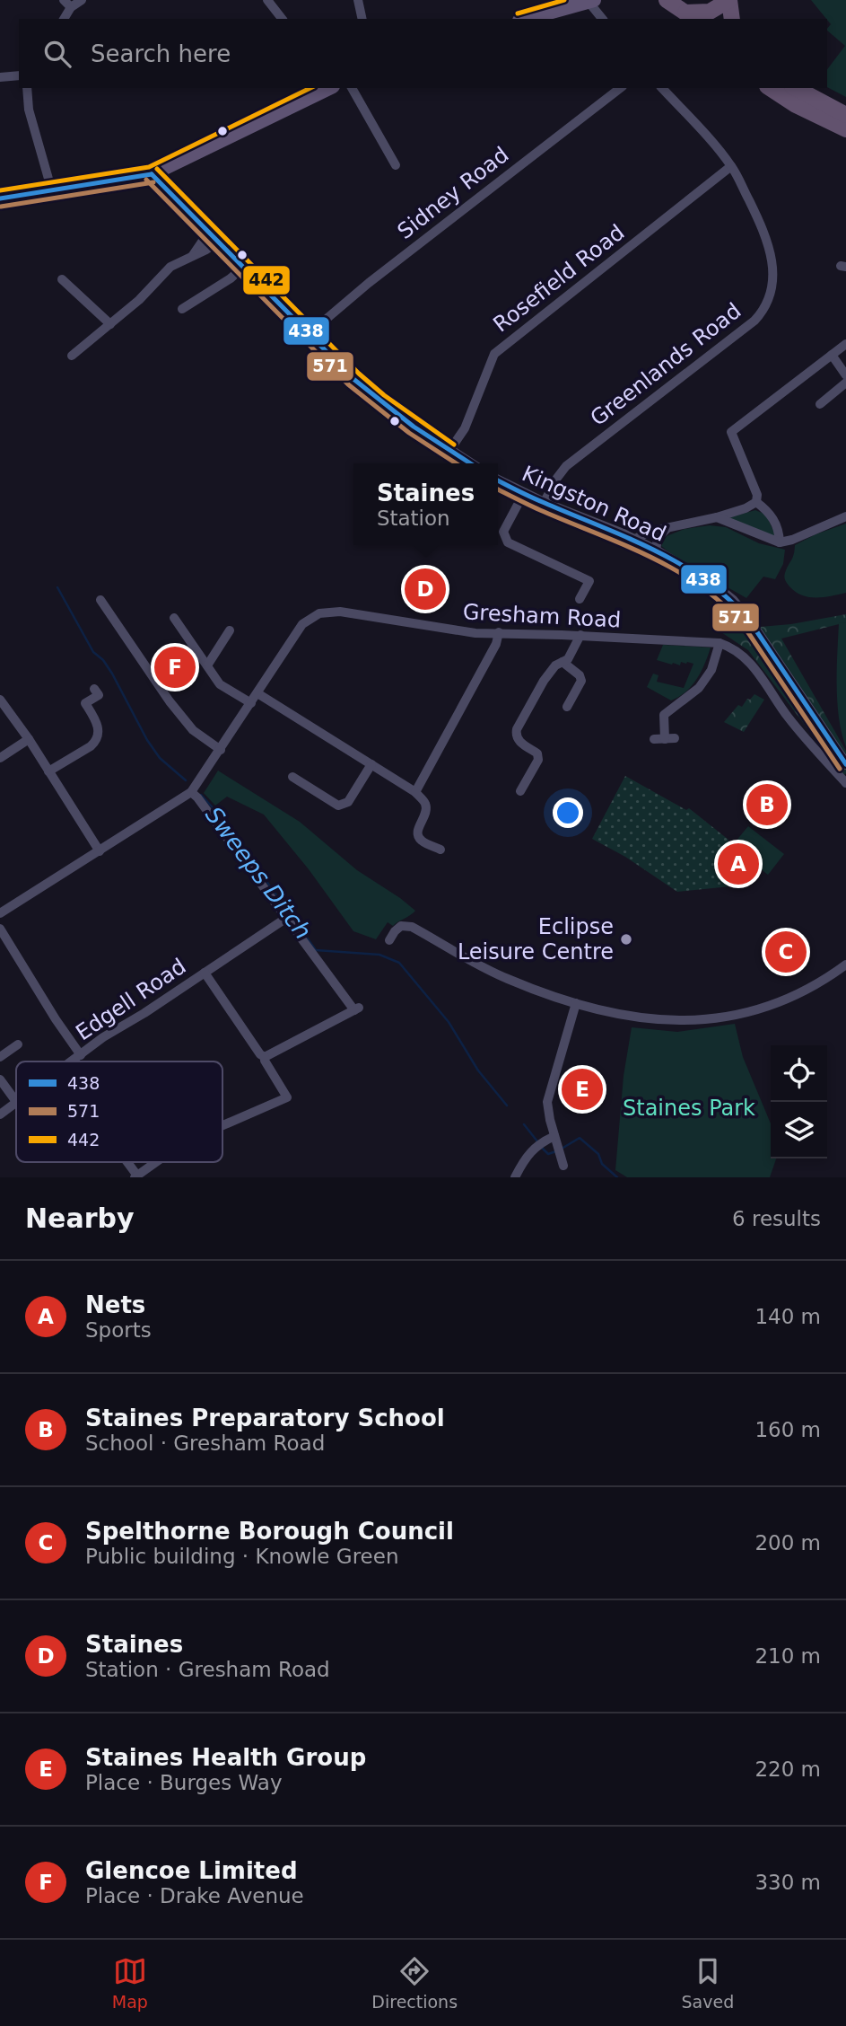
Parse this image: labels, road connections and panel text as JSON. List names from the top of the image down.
{
  "streets": {
    "street": [
      "Sidney Road",
      "Rosefield Road",
      "Greenlands Road",
      "Kingston Road",
      "Gresham Road",
      "Edgell Road"
    ]
  },
  "crossings": [
    ["Rosefield Road", "Greenlands Road"],
    ["Greenlands Road", "Kingston Road"]
  ],
  "water": ["Sweeps Ditch"],
  "parks": ["Staines Park"],
  "places": ["Eclipse Leisure Centre"],
  "lines": ["transit line 442", "transit line 438", "transit line 571"],
  "legend": ["438", "571", "442"],
  "page": {
    "search": "Search here",
    "popup": ["Staines", "Station"],
    "pins": [
      "D",
      "F",
      "B",
      "A",
      "C",
      "E"
    ],
    "heading": ["Nearby", "6 results"],
    "list": [
      {
        "mark": "A",
        "name": "Nets",
        "note": "Sports",
        "value": "140 m"
      },
      {
        "mark": "B",
        "name": "Staines Preparatory School",
        "note": "School · Gresham Road",
        "value": "160 m"
      },
      {
        "mark": "C",
        "name": "Spelthorne Borough Council",
        "note": "Public building · Knowle Green",
        "value": "200 m"
      },
      {
        "mark": "D",
        "name": "Staines",
        "note": "Station · Gresham Road",
        "value": "210 m"
      },
      {
        "mark": "E",
        "name": "Staines Health Group",
        "note": "Place · Burges Way",
        "value": "220 m"
      },
      {
        "mark": "F",
        "name": "Glencoe Limited",
        "note": "Place · Drake Avenue",
        "value": "330 m"
      }
    ],
    "nav": ["Map", "Directions", "Saved"]
  }
}
